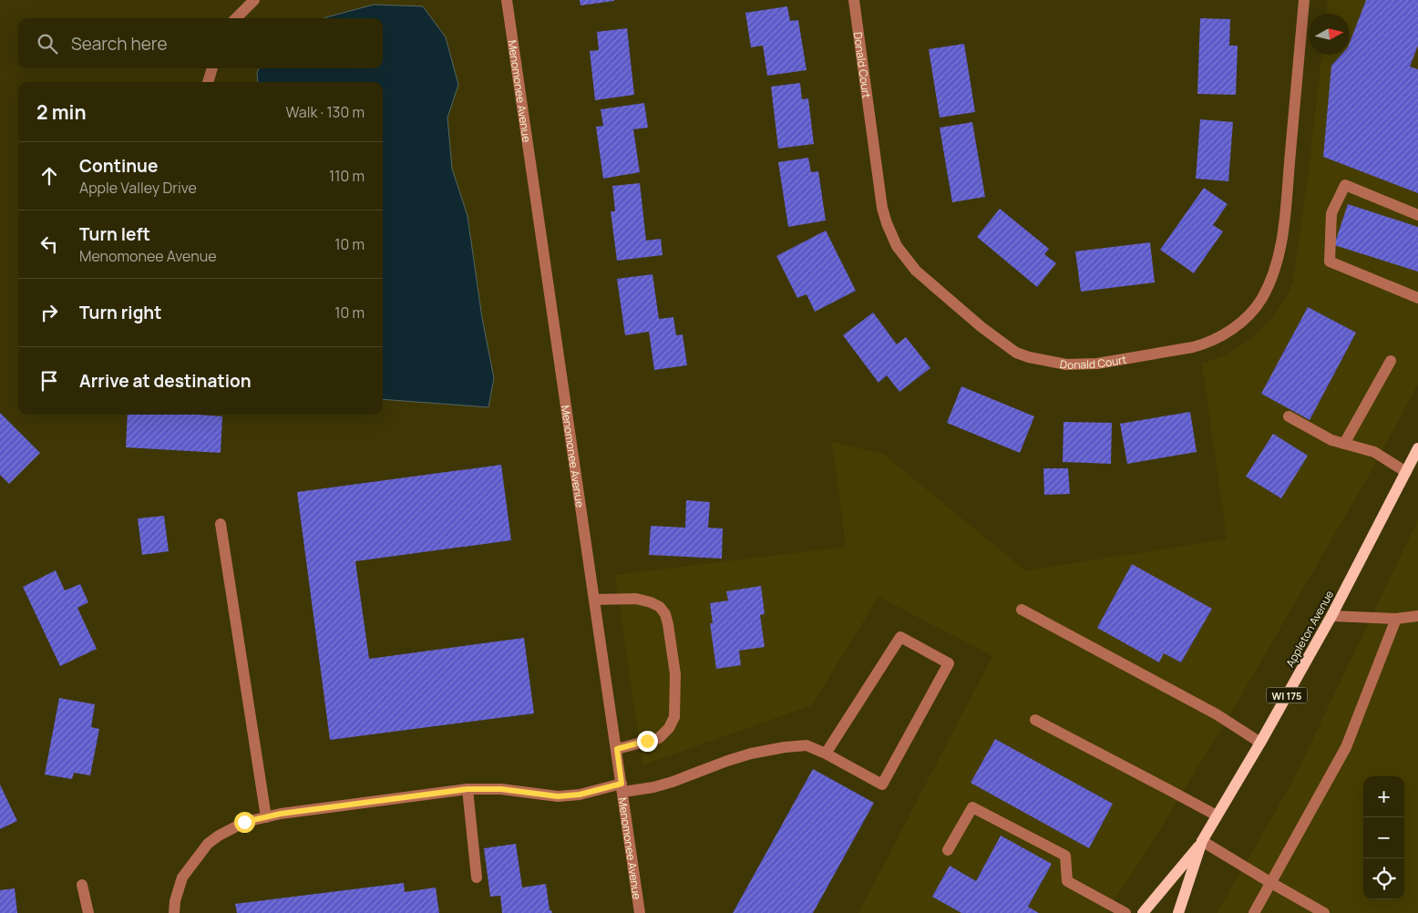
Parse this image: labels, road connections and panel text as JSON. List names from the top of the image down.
{
  "streets": {
    "main road": ["Appleton Avenue", "WI 175"],
    "street": ["Donald Court", "Menomonee Avenue"]
  },
  "north": "right",
  "page": {
    "search": "Search here",
    "heading": ["2 min", "Walk · 130 m"],
    "list": [
      ["Continue", "Apple Valley Drive", "110 m"],
      ["Turn left", "Menomonee Avenue", "10 m"],
      ["Turn right", "10 m"],
      "Arrive at destination"
    ],
    "map_buttons": ["+", "−"]
  }
}
